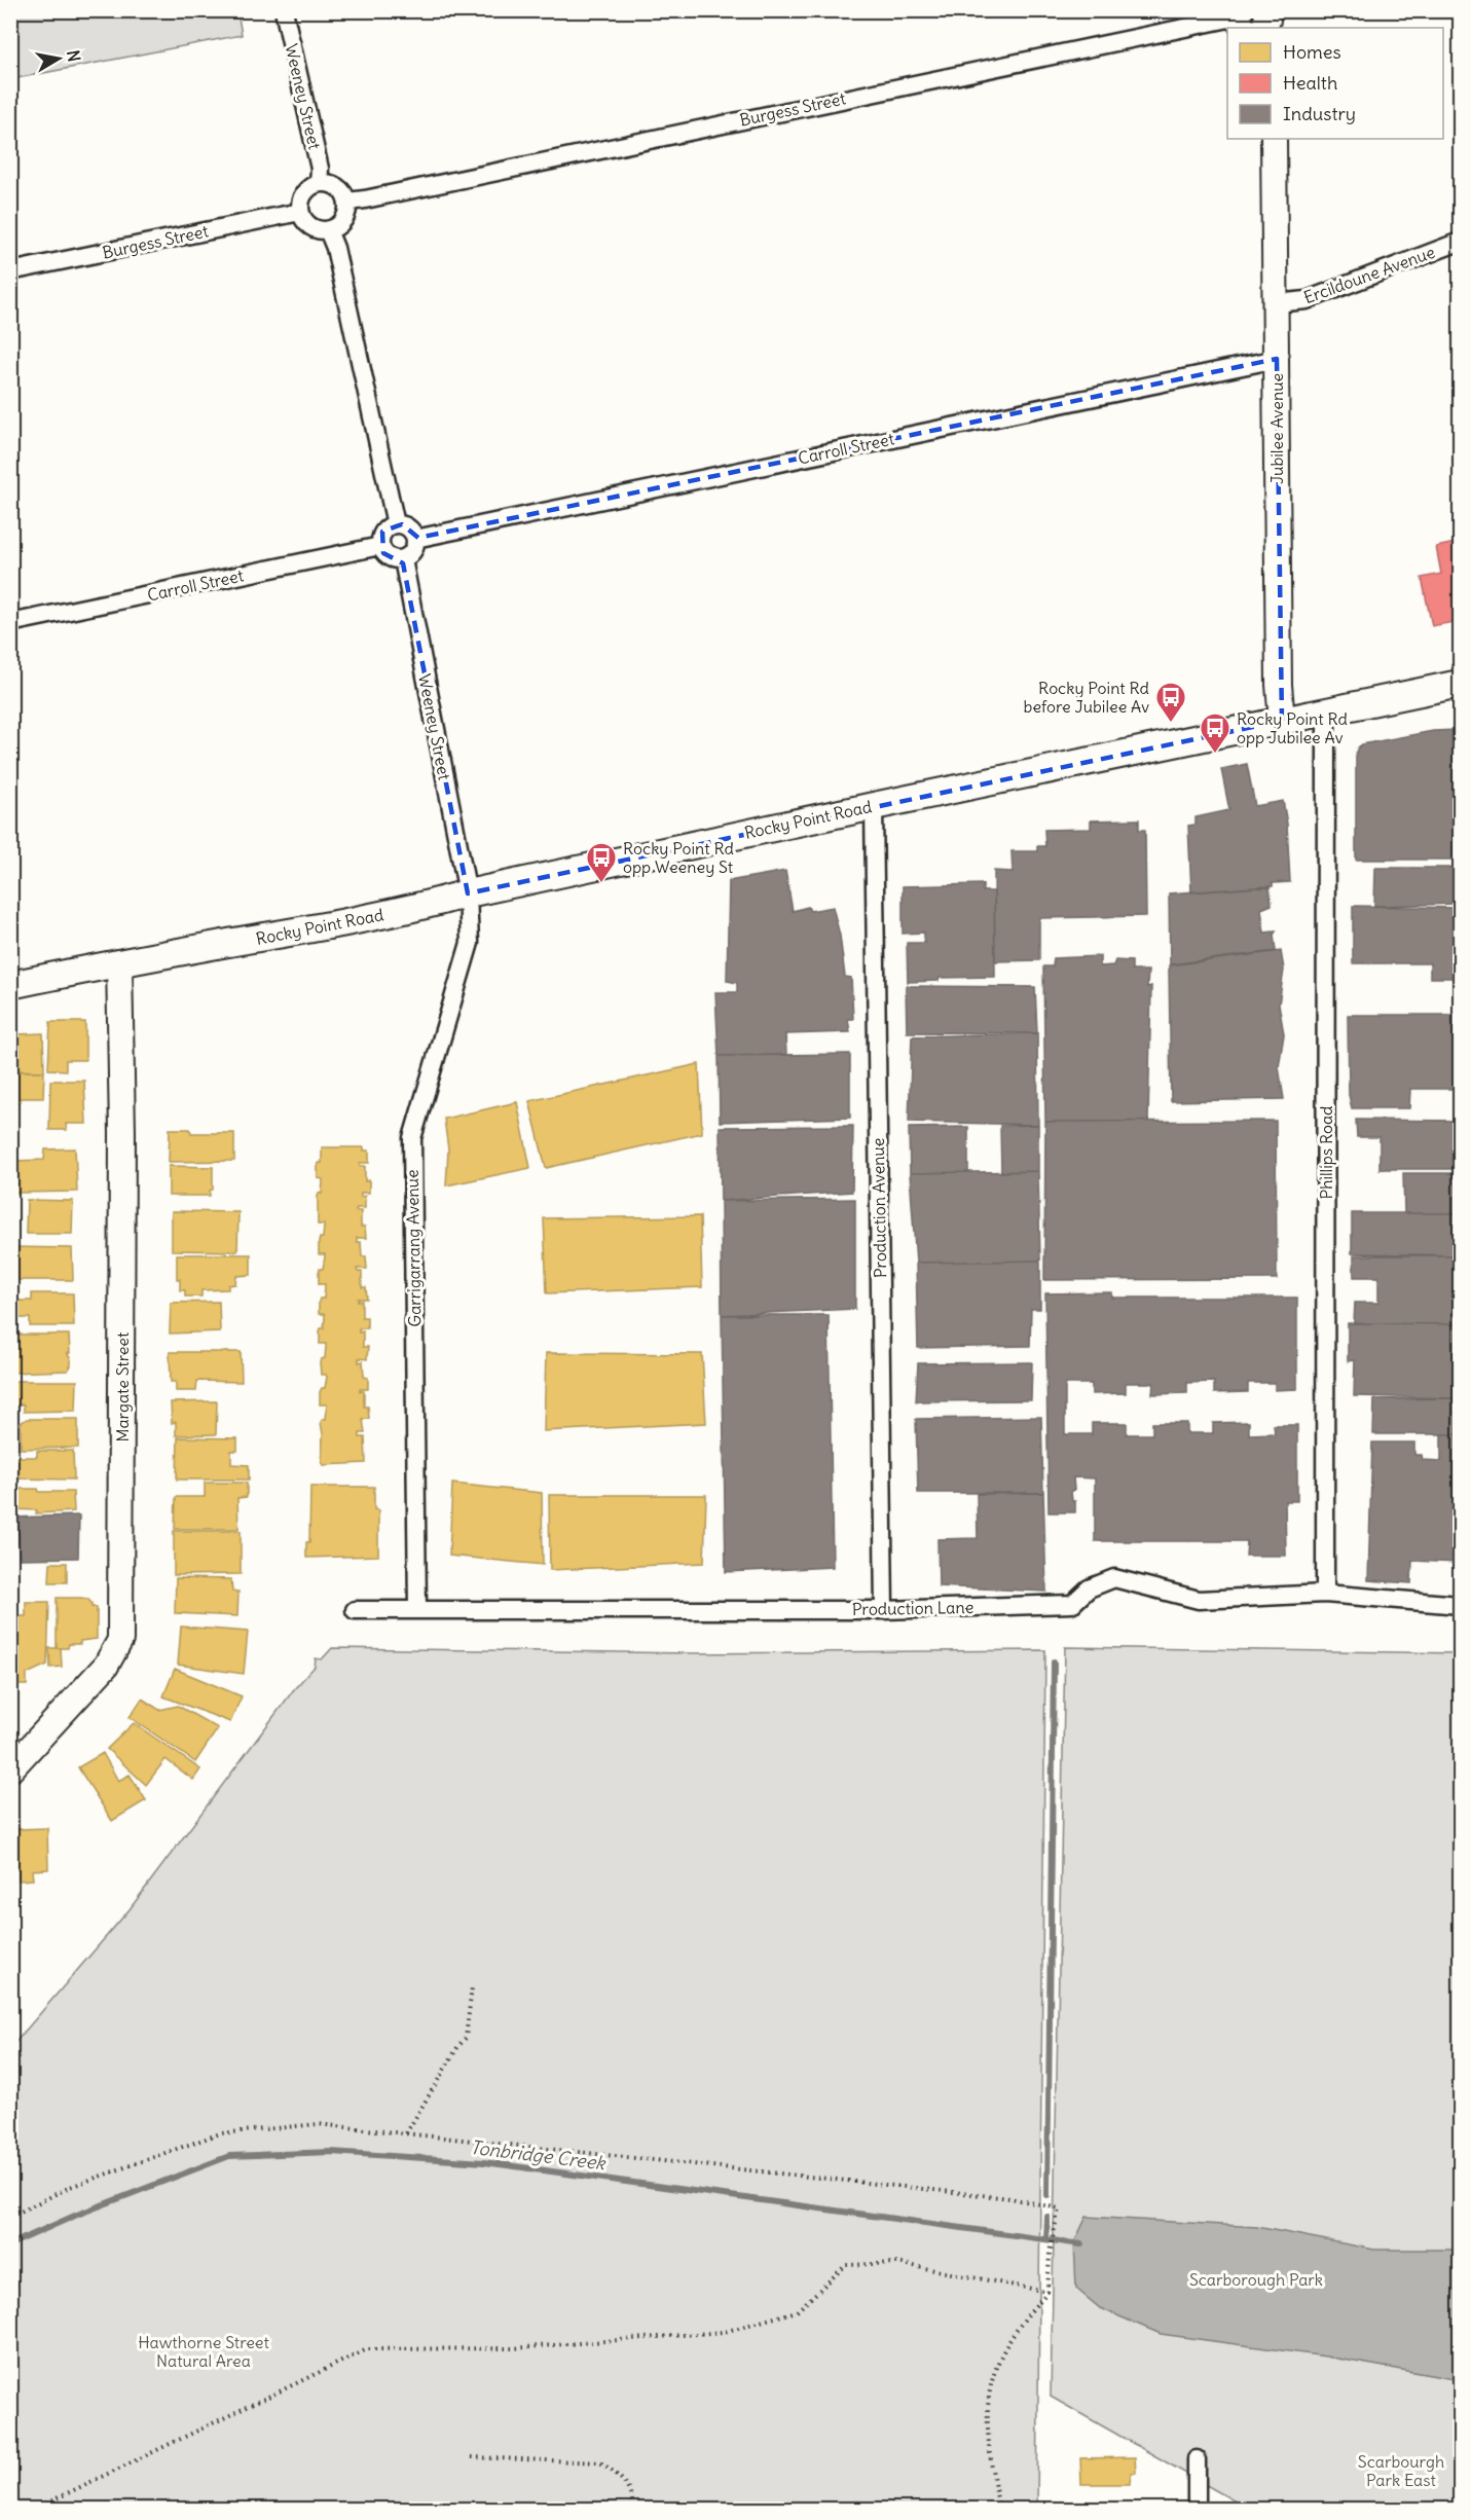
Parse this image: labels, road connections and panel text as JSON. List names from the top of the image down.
{
  "streets": {
    "main road": ["Rocky Point Road"],
    "street": [
      "Weeney Street",
      "Burgess Street",
      "Ercildoune Avenue",
      "Jubilee Avenue",
      "Carroll Street",
      "Phillips Road",
      "Production Avenue",
      "Garrigarrang Avenue",
      "Margate Street",
      "Production Lane"
    ]
  },
  "crossings": [
    ["Weeney Street", "Burgess Street"],
    ["Weeney Street", "Carroll Street"],
    ["Weeney Street", "Rocky Point Road"],
    ["Weeney Street", "Garrigarrang Avenue"],
    ["Ercildoune Avenue", "Jubilee Avenue"],
    ["Jubilee Avenue", "Carroll Street"],
    ["Jubilee Avenue", "Rocky Point Road"],
    ["Rocky Point Road", "Phillips Road"],
    ["Rocky Point Road", "Production Avenue"],
    ["Rocky Point Road", "Garrigarrang Avenue"],
    ["Rocky Point Road", "Margate Street"],
    ["Phillips Road", "Production Lane"],
    ["Production Avenue", "Production Lane"],
    ["Garrigarrang Avenue", "Production Lane"]
  ],
  "water": ["Tonbridge Creek"],
  "parks": ["Scarborough Park", "Hawthorne Street Natural Area", "Scarbourgh Park East"],
  "places": {
    "bus stop": ["Rocky Point Rd before Jubilee Av", "Rocky Point Rd opp Jubilee Av", "Rocky Point Rd opp Weeney St"]
  },
  "legend": ["Homes", "Health", "Industry"],
  "north": "right"
}
